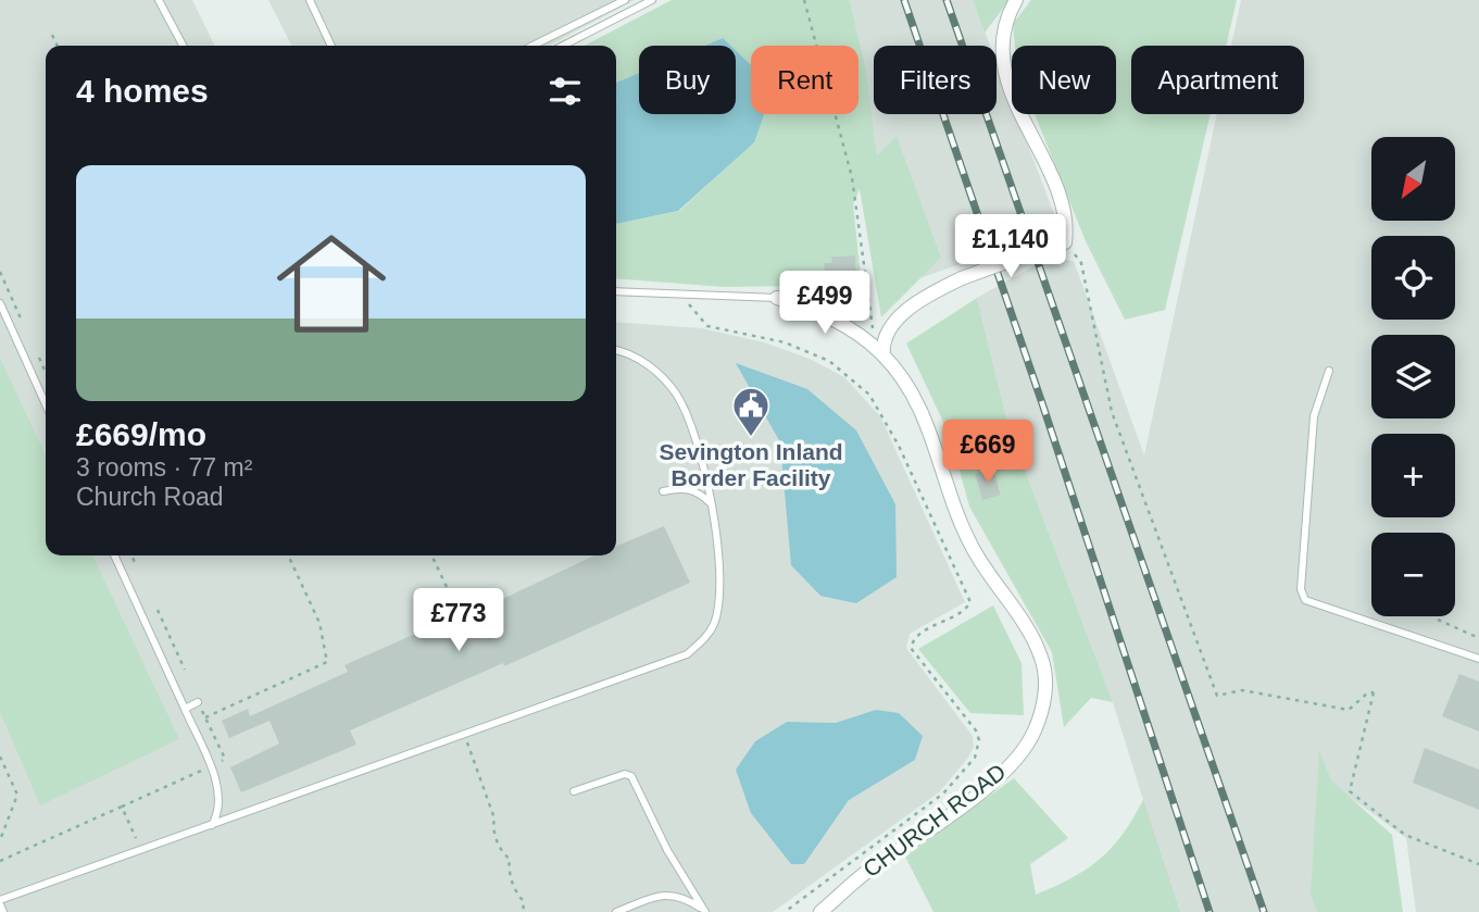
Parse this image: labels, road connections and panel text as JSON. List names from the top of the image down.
{
  "streets": {
    "street": ["CHURCH ROAD"]
  },
  "places": {
    "public building": ["Sevington Inland Border Facility"]
  },
  "north": "bottom left",
  "page": {
    "chip": [
      "Buy",
      "Rent",
      "Filters",
      "New",
      "Apartment"
    ],
    "heading": "4 homes",
    "map_buttons": ["+", "−"],
    "list": [
      {
        "name": "£669/mo",
        "note": "3 rooms · 77 m² · Church Road"
      }
    ],
    "price": [
      "£1,140",
      "£499",
      "£669",
      "£773"
    ]
  }
}
